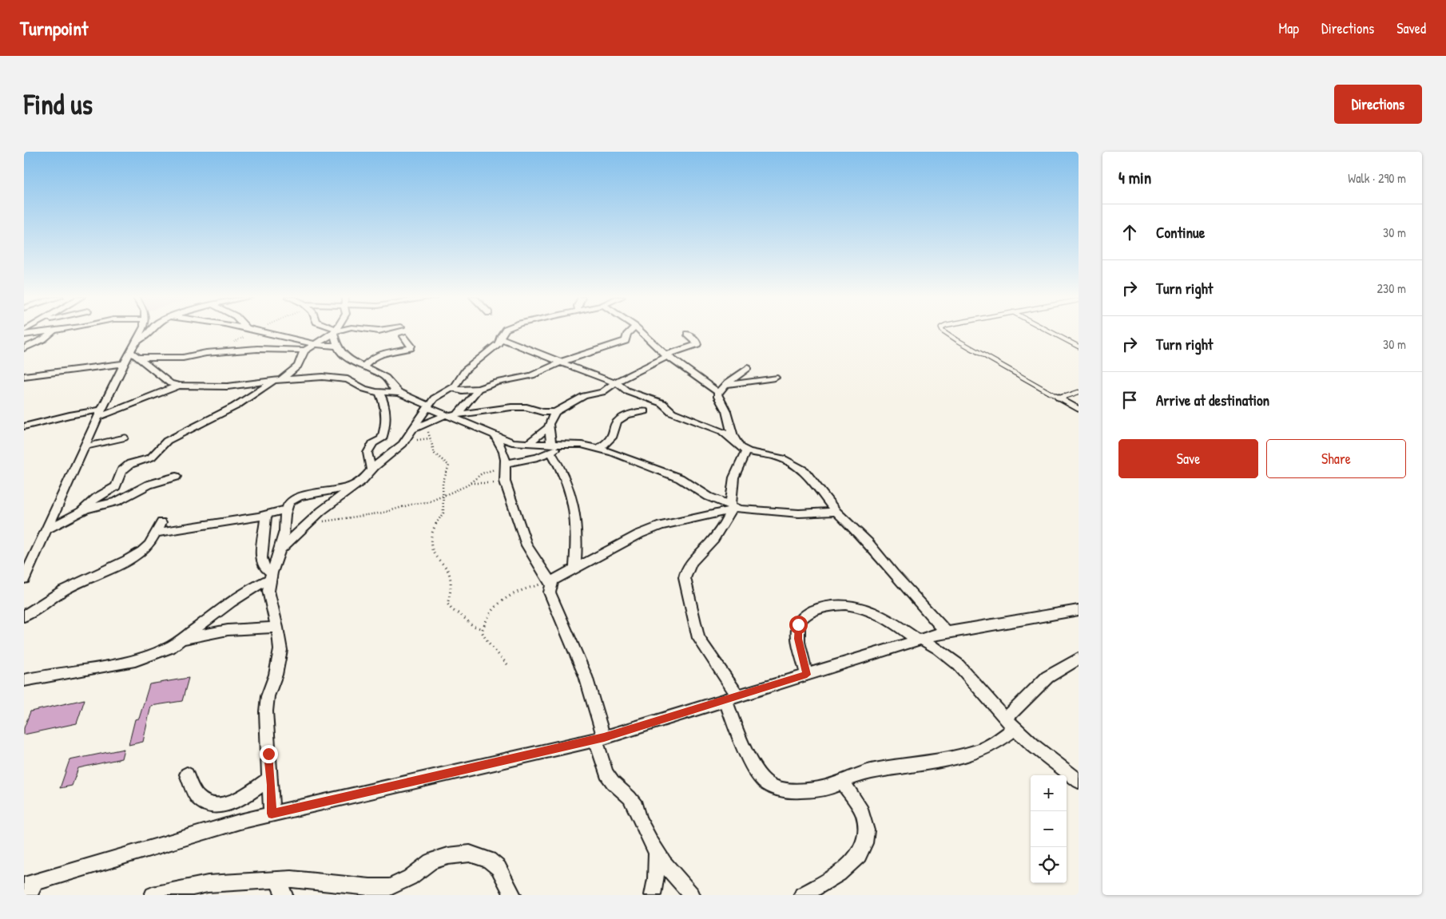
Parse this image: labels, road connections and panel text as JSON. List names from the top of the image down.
{
  "page": {
    "header": "Turnpoint",
    "nav": ["Map", "Directions", "Saved"],
    "buttons": [
      "Directions",
      ["Save", "Share"]
    ],
    "title": "Find us",
    "heading": ["4 min", "Walk · 290 m"],
    "list": [
      ["Continue", "30 m"],
      ["Turn right", "230 m"],
      ["Turn right", "30 m"],
      "Arrive at destination"
    ],
    "map_buttons": ["+", "−"]
  }
}
